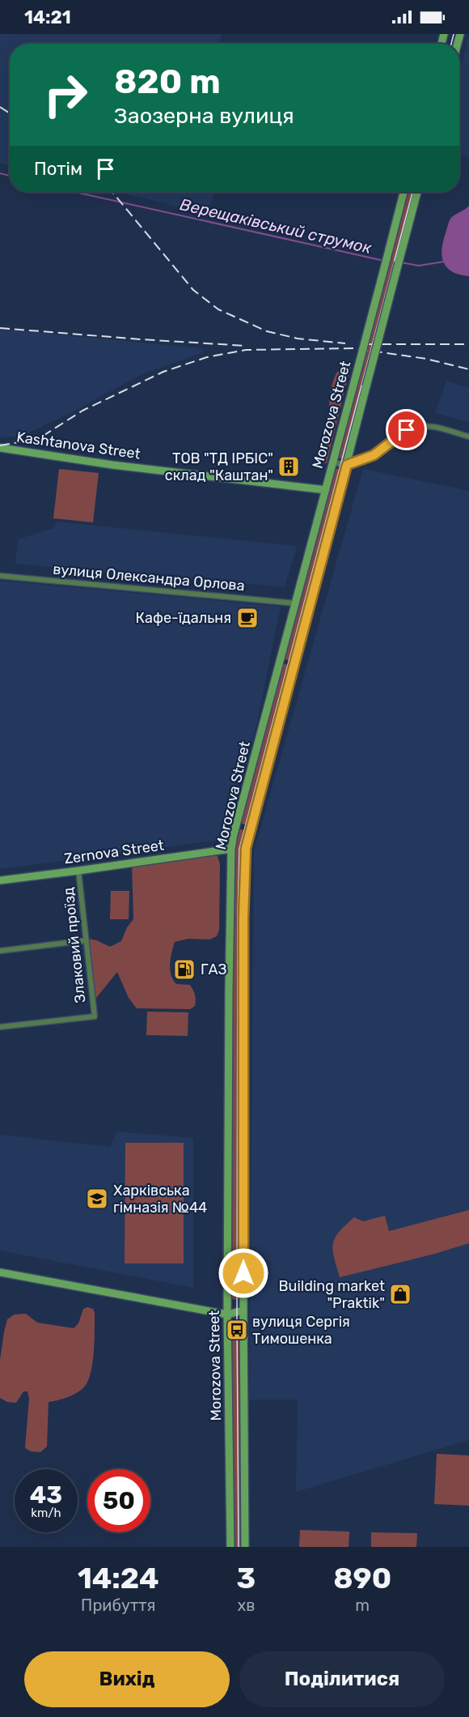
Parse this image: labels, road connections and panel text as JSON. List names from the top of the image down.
{
  "streets": {
    "main road": ["Morozova Street", "Kashtanova Street", "Zernova Street"],
    "street": ["вулиця Олександра Орлова", "Злаковий проїзд"]
  },
  "crossings": [
    ["Morozova Street", "Kashtanova Street"],
    ["Morozova Street", "вулиця Олександра Орлова"],
    ["Morozova Street", "Zernova Street"],
    ["Zernova Street", "Злаковий проїзд"]
  ],
  "water": ["Верещаківський струмок"],
  "places": {
    "building": ["ТОВ \"ТД ІРБІС\" склад \"Каштан\""],
    "cafe": ["Кафе-їдальня"],
    "fuel station": ["ГАЗ"],
    "school or university": ["Харківська гімназія №44"],
    "shop": ["Building market \"Praktik\""],
    "bus stop": ["вулиця Сергія Тимошенка"]
  },
  "page": {
    "status": "14:21",
    "turn": ["820 m", "Заозерна вулиця"],
    "then": "Потім",
    "speed": "43 km/h",
    "limit": "50",
    "eta": [
      "14:24",
      "Прибуття",
      "3",
      "хв",
      "890",
      "m"
    ],
    "buttons": ["Вихід", "Поділитися"]
  }
}
